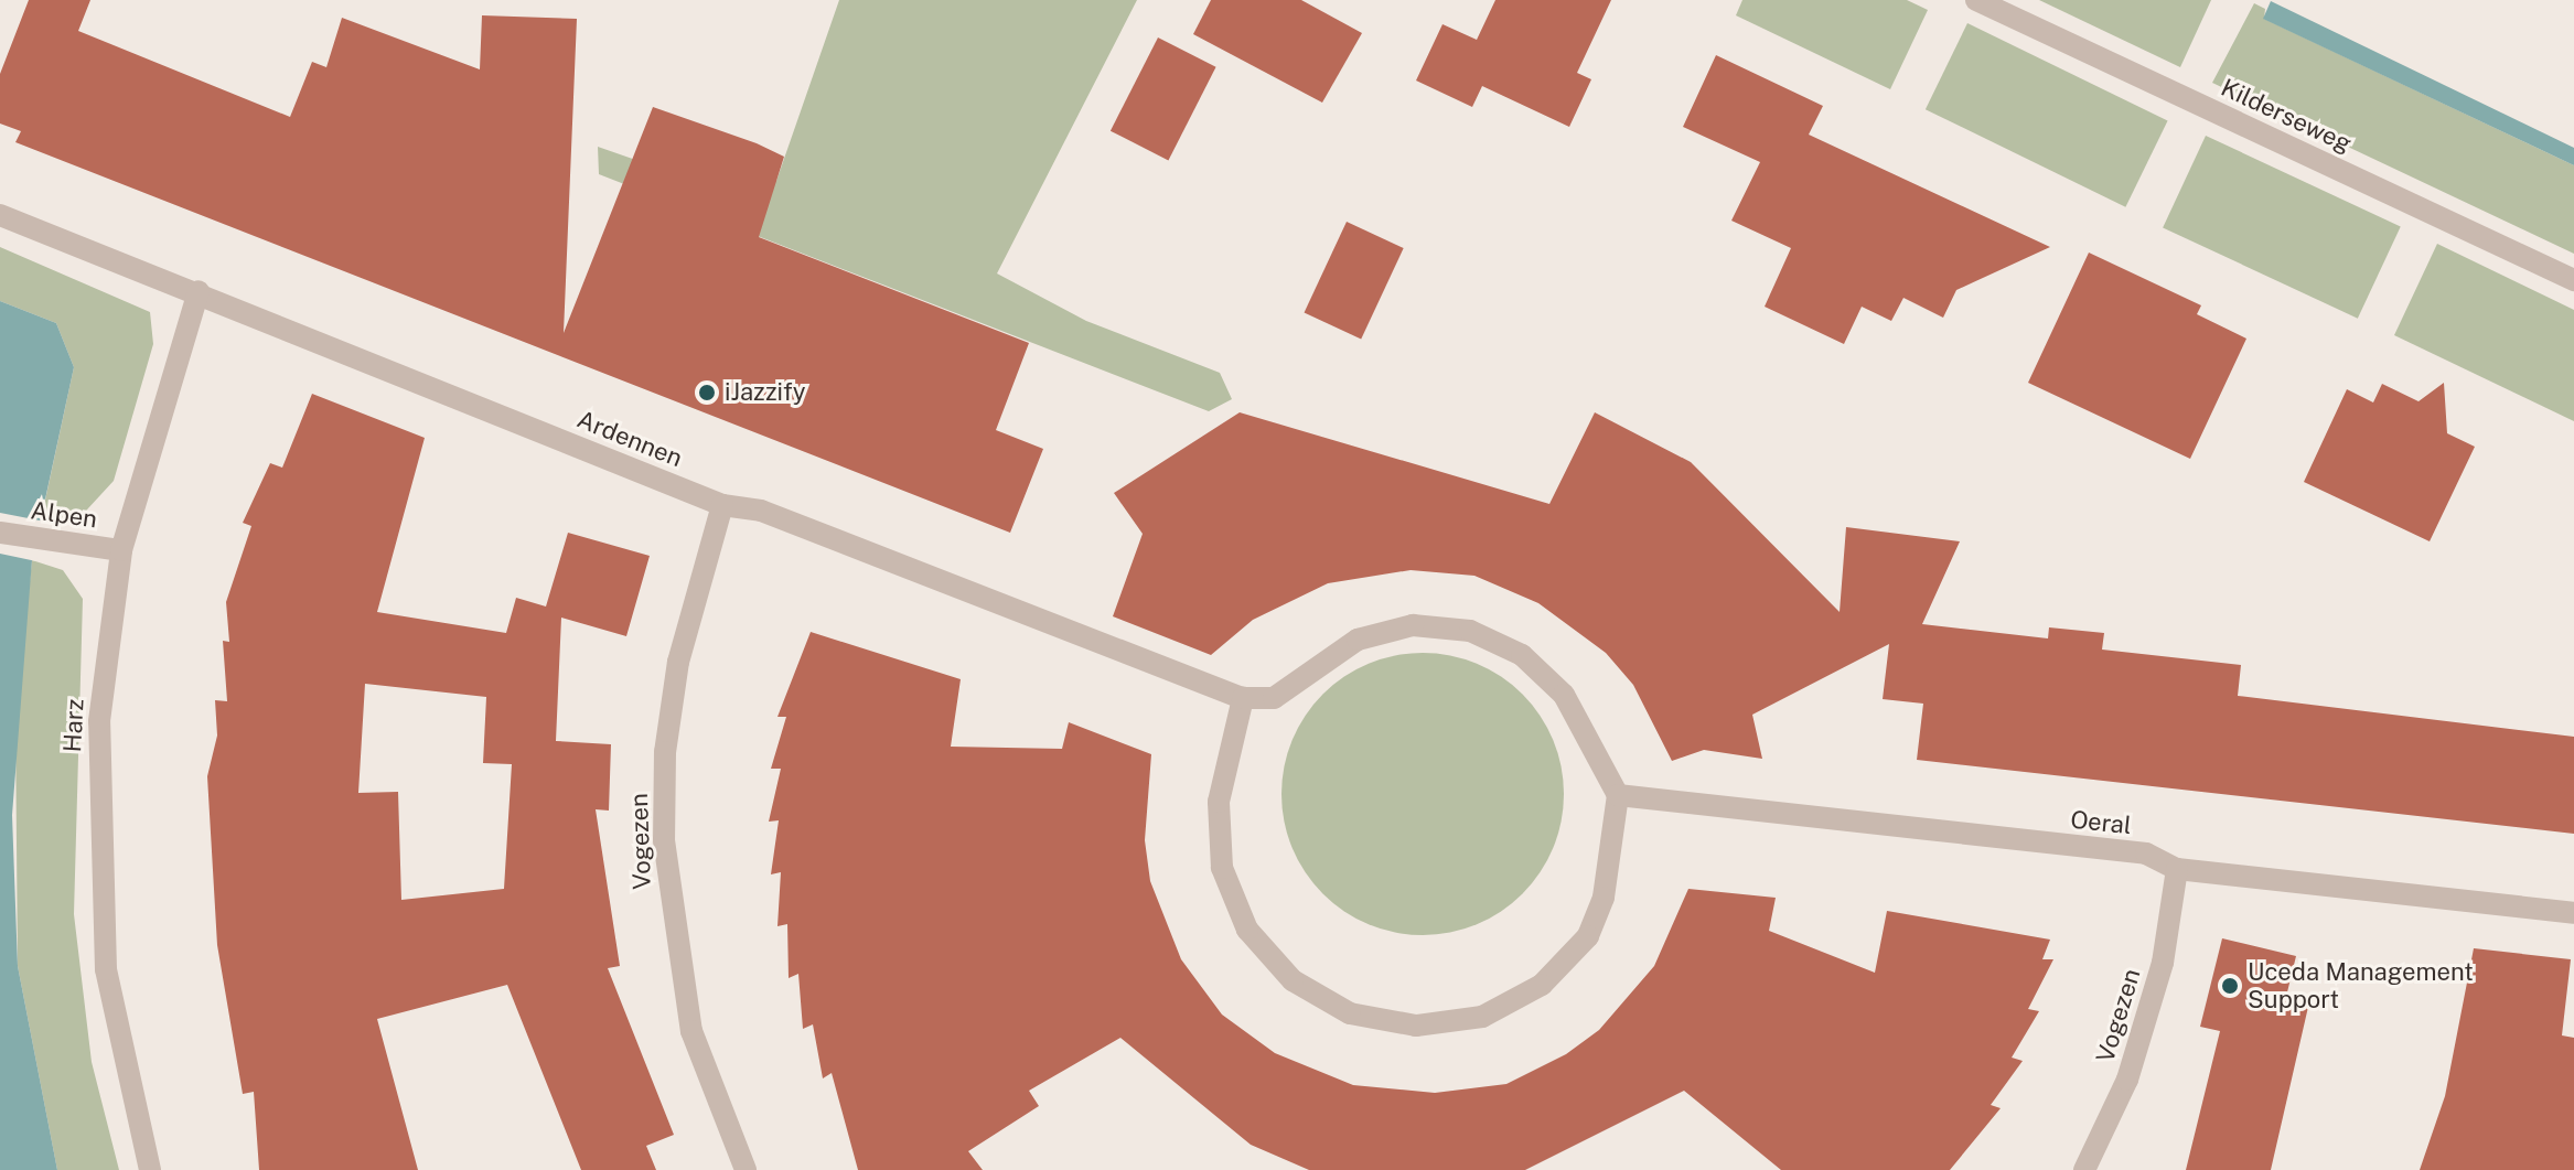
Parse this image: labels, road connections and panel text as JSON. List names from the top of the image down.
{
  "streets": {
    "street": [
      "Kilderseweg",
      "Ardennen",
      "Alpen",
      "Harz",
      "Oeral",
      "Vogezen"
    ]
  },
  "crossings": [
    ["Ardennen", "Harz"],
    ["Ardennen", "Vogezen"],
    ["Alpen", "Harz"],
    ["Oeral", "Vogezen"]
  ],
  "places": ["iJazzify", "Uceda Management Support"]
}
